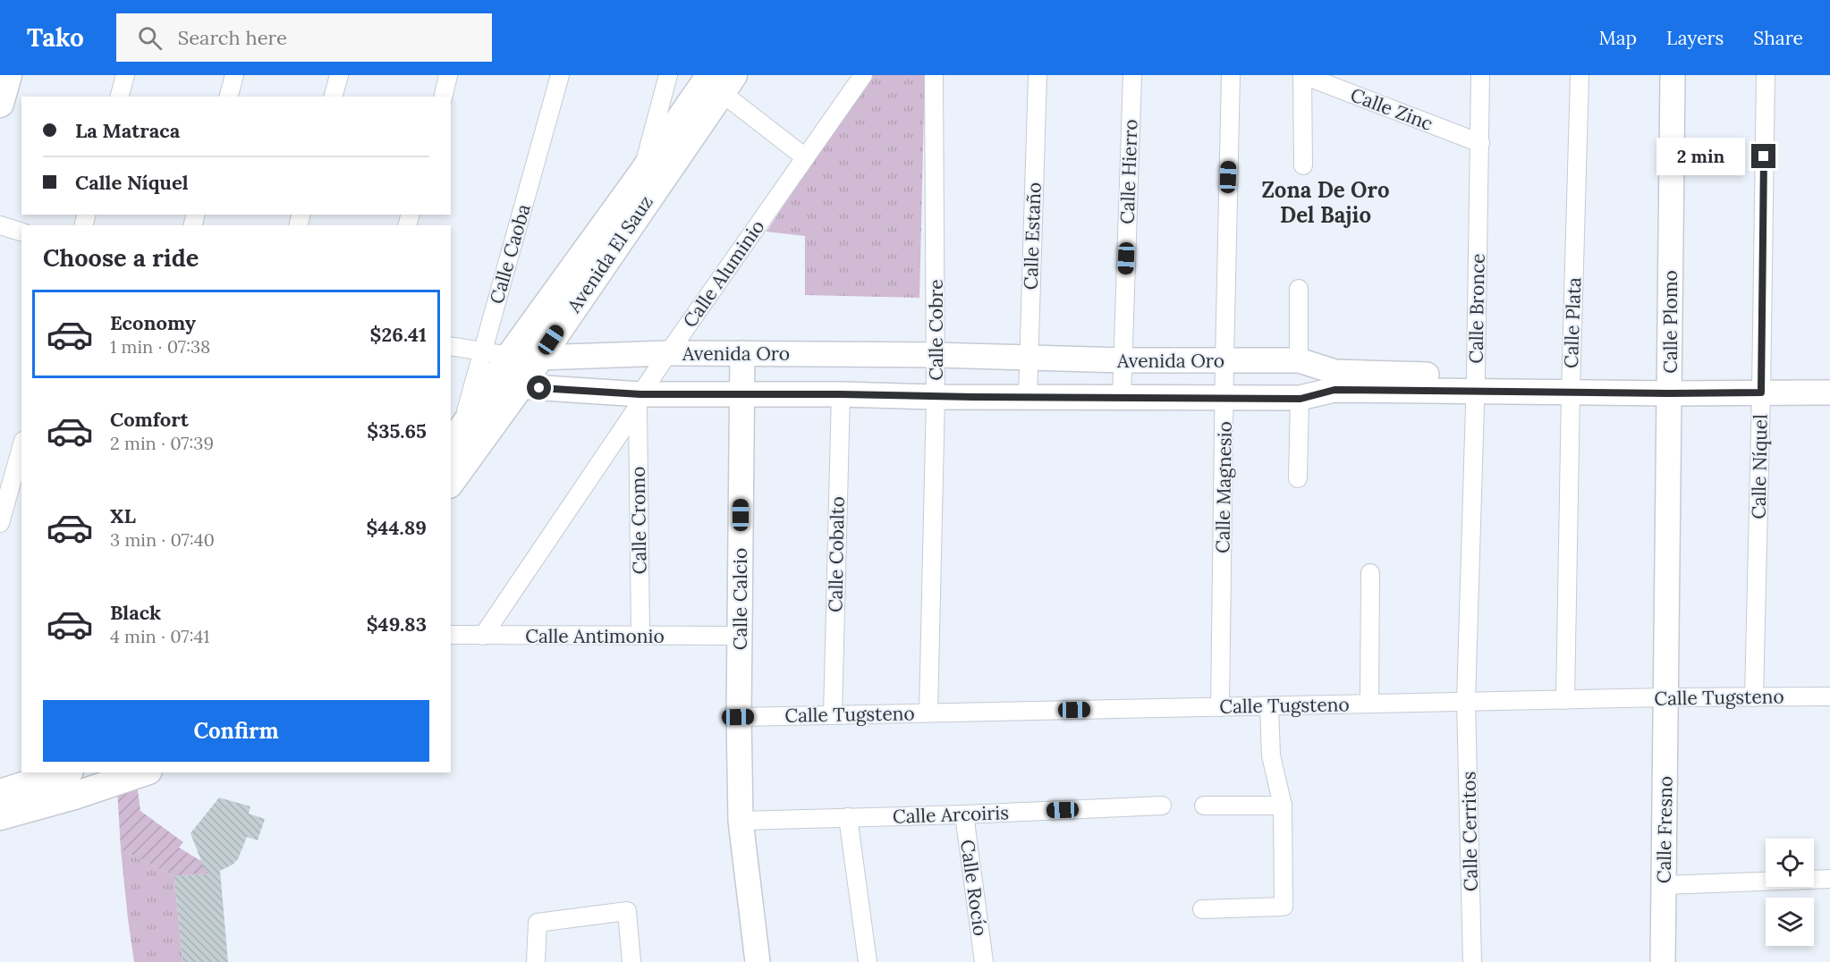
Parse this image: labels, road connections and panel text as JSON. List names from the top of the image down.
{
  "streets": {
    "main road": [
      "Avenida El Sauz",
      "Calle Plomo",
      "Avenida Oro",
      "Calle Calcio",
      "Calle Fresno"
    ],
    "street": [
      "Calle Zinc",
      "Calle Hierro",
      "Calle Estaño",
      "Calle Caoba",
      "Calle Aluminio",
      "Calle Bronce",
      "Calle Plata",
      "Calle Cobre",
      "Calle Níquel",
      "Calle Magnesio",
      "Calle Cromo",
      "Calle Cobalto",
      "Calle Antimonio",
      "Calle Tugsteno",
      "Calle Arcoiris",
      "Calle Cerritos",
      "Calle Rocío"
    ]
  },
  "crossings": [
    ["Calle Zinc", "Calle Bronce"],
    ["Calle Hierro", "Avenida Oro"],
    ["Calle Estaño", "Avenida Oro"],
    ["Calle Caoba", "Avenida El Sauz"],
    ["Avenida El Sauz", "Avenida Oro"],
    ["Calle Aluminio", "Avenida Oro"],
    ["Calle Aluminio", "Calle Cromo"],
    ["Calle Aluminio", "Calle Antimonio"],
    ["Calle Bronce", "Avenida Oro"],
    ["Calle Bronce", "Calle Tugsteno"],
    ["Calle Bronce", "Calle Cerritos"],
    ["Calle Plomo", "Avenida Oro"],
    ["Calle Plomo", "Calle Tugsteno"],
    ["Calle Plomo", "Calle Fresno"],
    ["Calle Plata", "Avenida Oro"],
    ["Calle Plata", "Calle Tugsteno"],
    ["Calle Cobre", "Avenida Oro"],
    ["Calle Cobre", "Calle Tugsteno"],
    ["Avenida Oro", "Calle Níquel"],
    ["Avenida Oro", "Calle Magnesio"],
    ["Avenida Oro", "Calle Cromo"],
    ["Avenida Oro", "Calle Cobalto"],
    ["Avenida Oro", "Calle Calcio"],
    ["Calle Níquel", "Calle Tugsteno"],
    ["Calle Magnesio", "Calle Tugsteno"],
    ["Calle Cromo", "Calle Antimonio"],
    ["Calle Cobalto", "Calle Tugsteno"],
    ["Calle Calcio", "Calle Antimonio"],
    ["Calle Calcio", "Calle Tugsteno"],
    ["Calle Calcio", "Calle Arcoiris"],
    ["Calle Tugsteno", "Calle Fresno"],
    ["Calle Tugsteno", "Calle Cerritos"],
    ["Calle Arcoiris", "Calle Rocío"]
  ],
  "districts": ["Zona De Oro Del Bajio"],
  "page": {
    "header": "Tako",
    "search": "Search here",
    "nav": ["Map", "Layers", "Share"],
    "banner": ["La Matraca", "Calle Níquel"],
    "bubble": "2 min",
    "heading": "Choose a ride",
    "list": [
      {
        "name": "Economy",
        "note": "1 min · 07:38",
        "value": "$26.41"
      },
      {
        "name": "Comfort",
        "note": "2 min · 07:39",
        "value": "$35.65"
      },
      {
        "name": "XL",
        "note": "3 min · 07:40",
        "value": "$44.89"
      },
      {
        "name": "Black",
        "note": "4 min · 07:41",
        "value": "$49.83"
      }
    ],
    "buttons": "Confirm"
  }
}
